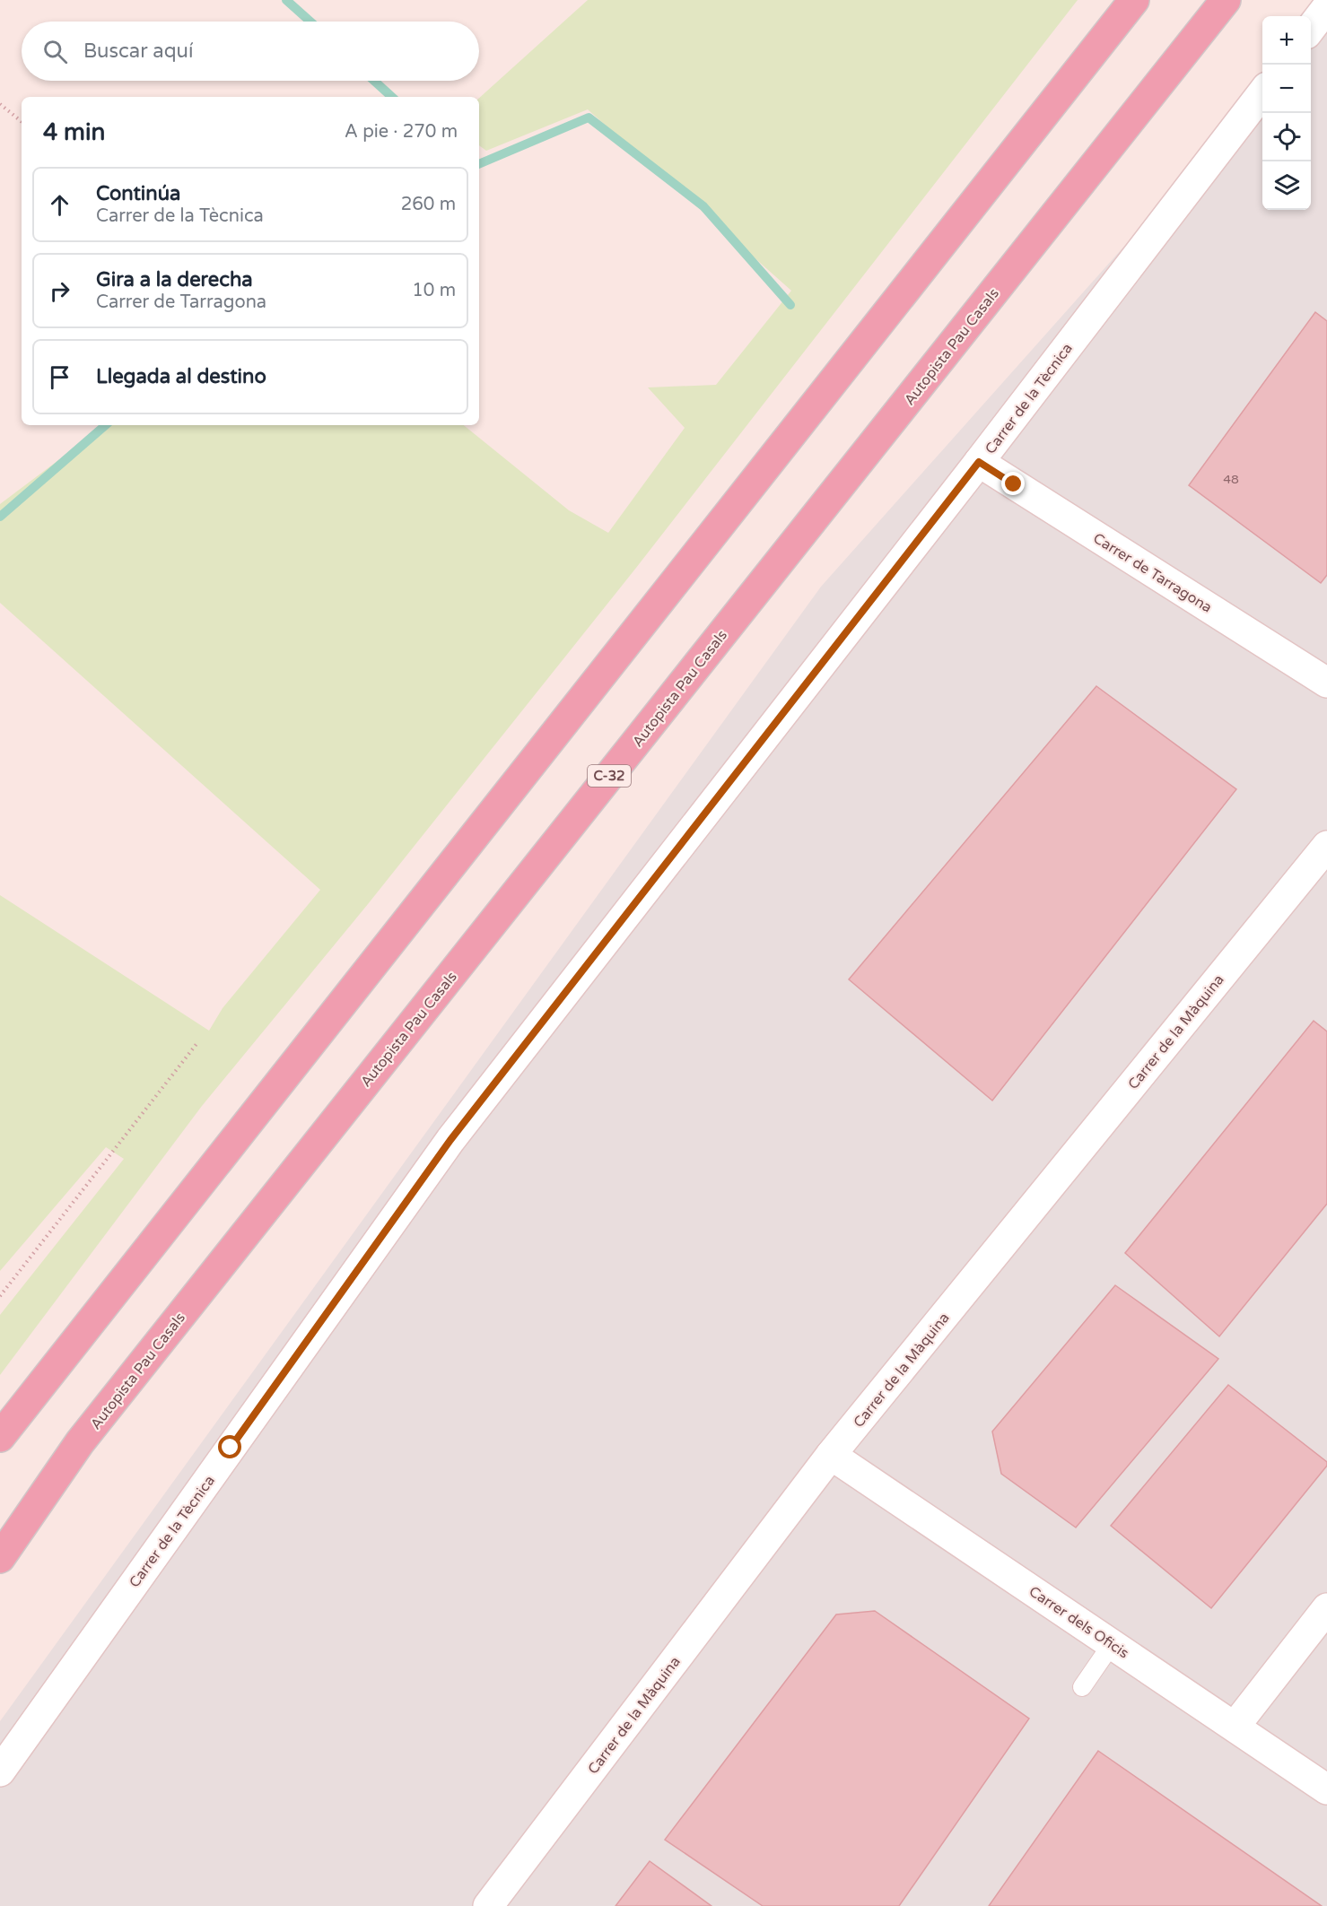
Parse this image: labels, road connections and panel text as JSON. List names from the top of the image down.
{
  "streets": {
    "highway": ["Autopista Pau Casals", "C-32"],
    "street": [
      "Carrer de la Tècnica",
      "Carrer de Tarragona",
      "Carrer de la Màquina",
      "Carrer dels Oficis"
    ]
  },
  "crossings": [
    ["Carrer de la Tècnica", "Carrer de Tarragona"],
    ["Carrer de la Màquina", "Carrer dels Oficis"]
  ],
  "house_numbers": ["48"],
  "page": {
    "map_buttons": ["+", "−"],
    "search": "Buscar aquí",
    "heading": ["4 min", "A pie · 270 m"],
    "list": [
      ["Continúa", "Carrer de la Tècnica", "260 m"],
      ["Gira a la derecha", "Carrer de Tarragona", "10 m"],
      "Llegada al destino"
    ]
  }
}
